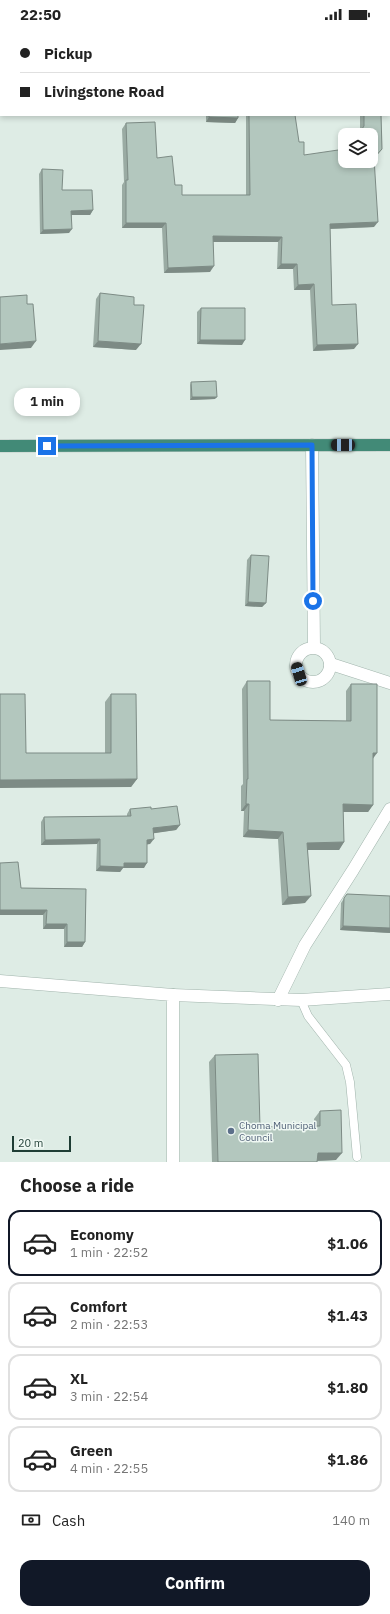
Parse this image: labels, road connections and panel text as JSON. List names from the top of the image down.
{
  "places": ["Choma Municipal Council"],
  "scale_bar": "20 m",
  "page": {
    "status": "22:50",
    "banner": ["Pickup", "Livingstone Road"],
    "bubble": "1 min",
    "scale": "20 m",
    "heading": "Choose a ride",
    "list": [
      {
        "name": "Economy",
        "note": "1 min · 22:52",
        "value": "$1.06"
      },
      {
        "name": "Comfort",
        "note": "2 min · 22:53",
        "value": "$1.43"
      },
      {
        "name": "XL",
        "note": "3 min · 22:54",
        "value": "$1.80"
      },
      {
        "name": "Green",
        "note": "4 min · 22:55",
        "value": "$1.86"
      }
    ],
    "pay": ["Cash", "140 m"],
    "buttons": "Confirm"
  }
}
